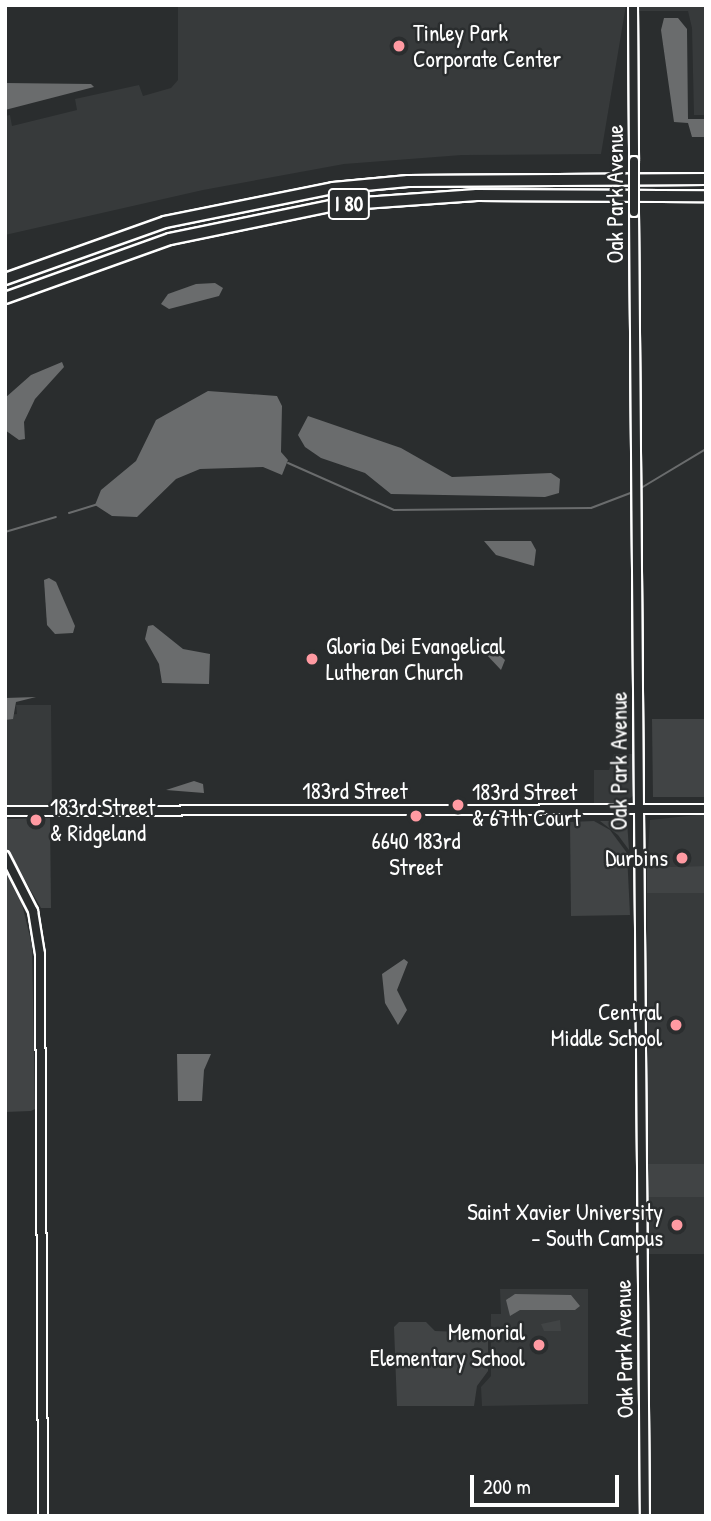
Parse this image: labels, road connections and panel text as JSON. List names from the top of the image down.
{
  "streets": {
    "highway": ["I 80"],
    "street": ["Oak Park Avenue", "183rd Street"]
  },
  "crossings": [
    ["Oak Park Avenue", "183rd Street"]
  ],
  "places": [
    "Tinley Park Corporate Center",
    "Gloria Dei Evangelical Lutheran Church",
    "183rd Street & 67th Court",
    "6640 183rd Street",
    "183rd Street & Ridgeland",
    "Durbins",
    "Central Middle School",
    "Saint Xavier University - South Campus",
    "Memorial Elementary School"
  ],
  "scale_bar": "200 m"
}
